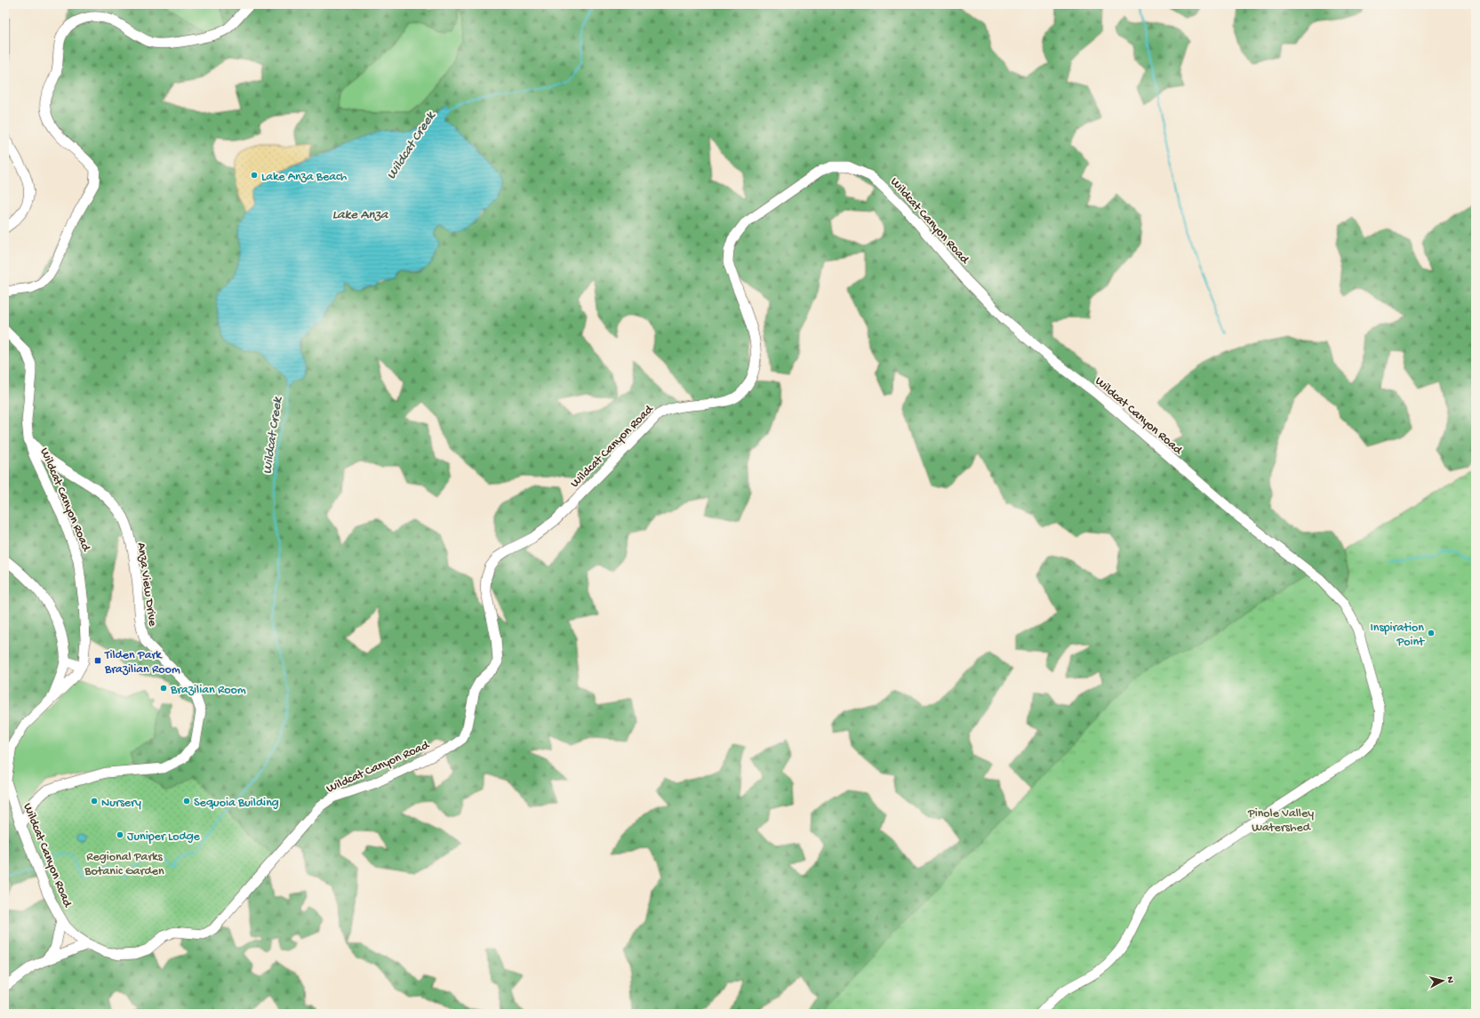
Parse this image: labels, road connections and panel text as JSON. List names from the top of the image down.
{
  "streets": {
    "street": ["Wildcat Canyon Road", "Anza View Drive"]
  },
  "crossings": [
    ["Wildcat Canyon Road", "Anza View Drive"]
  ],
  "water": ["Wildcat Creek", "Lake Anza"],
  "parks": ["Pinole Valley Watershed", "Regional Parks Botanic Garden"],
  "places": {
    "other": [
      "Lake Anza Beach",
      "Inspiration Point",
      "Brazilian Room",
      "Nursery",
      "Sequoia Building",
      "Juniper Lodge"
    ],
    "transit": ["Tilden Park Brazilian Room"]
  },
  "north": "right"
}
